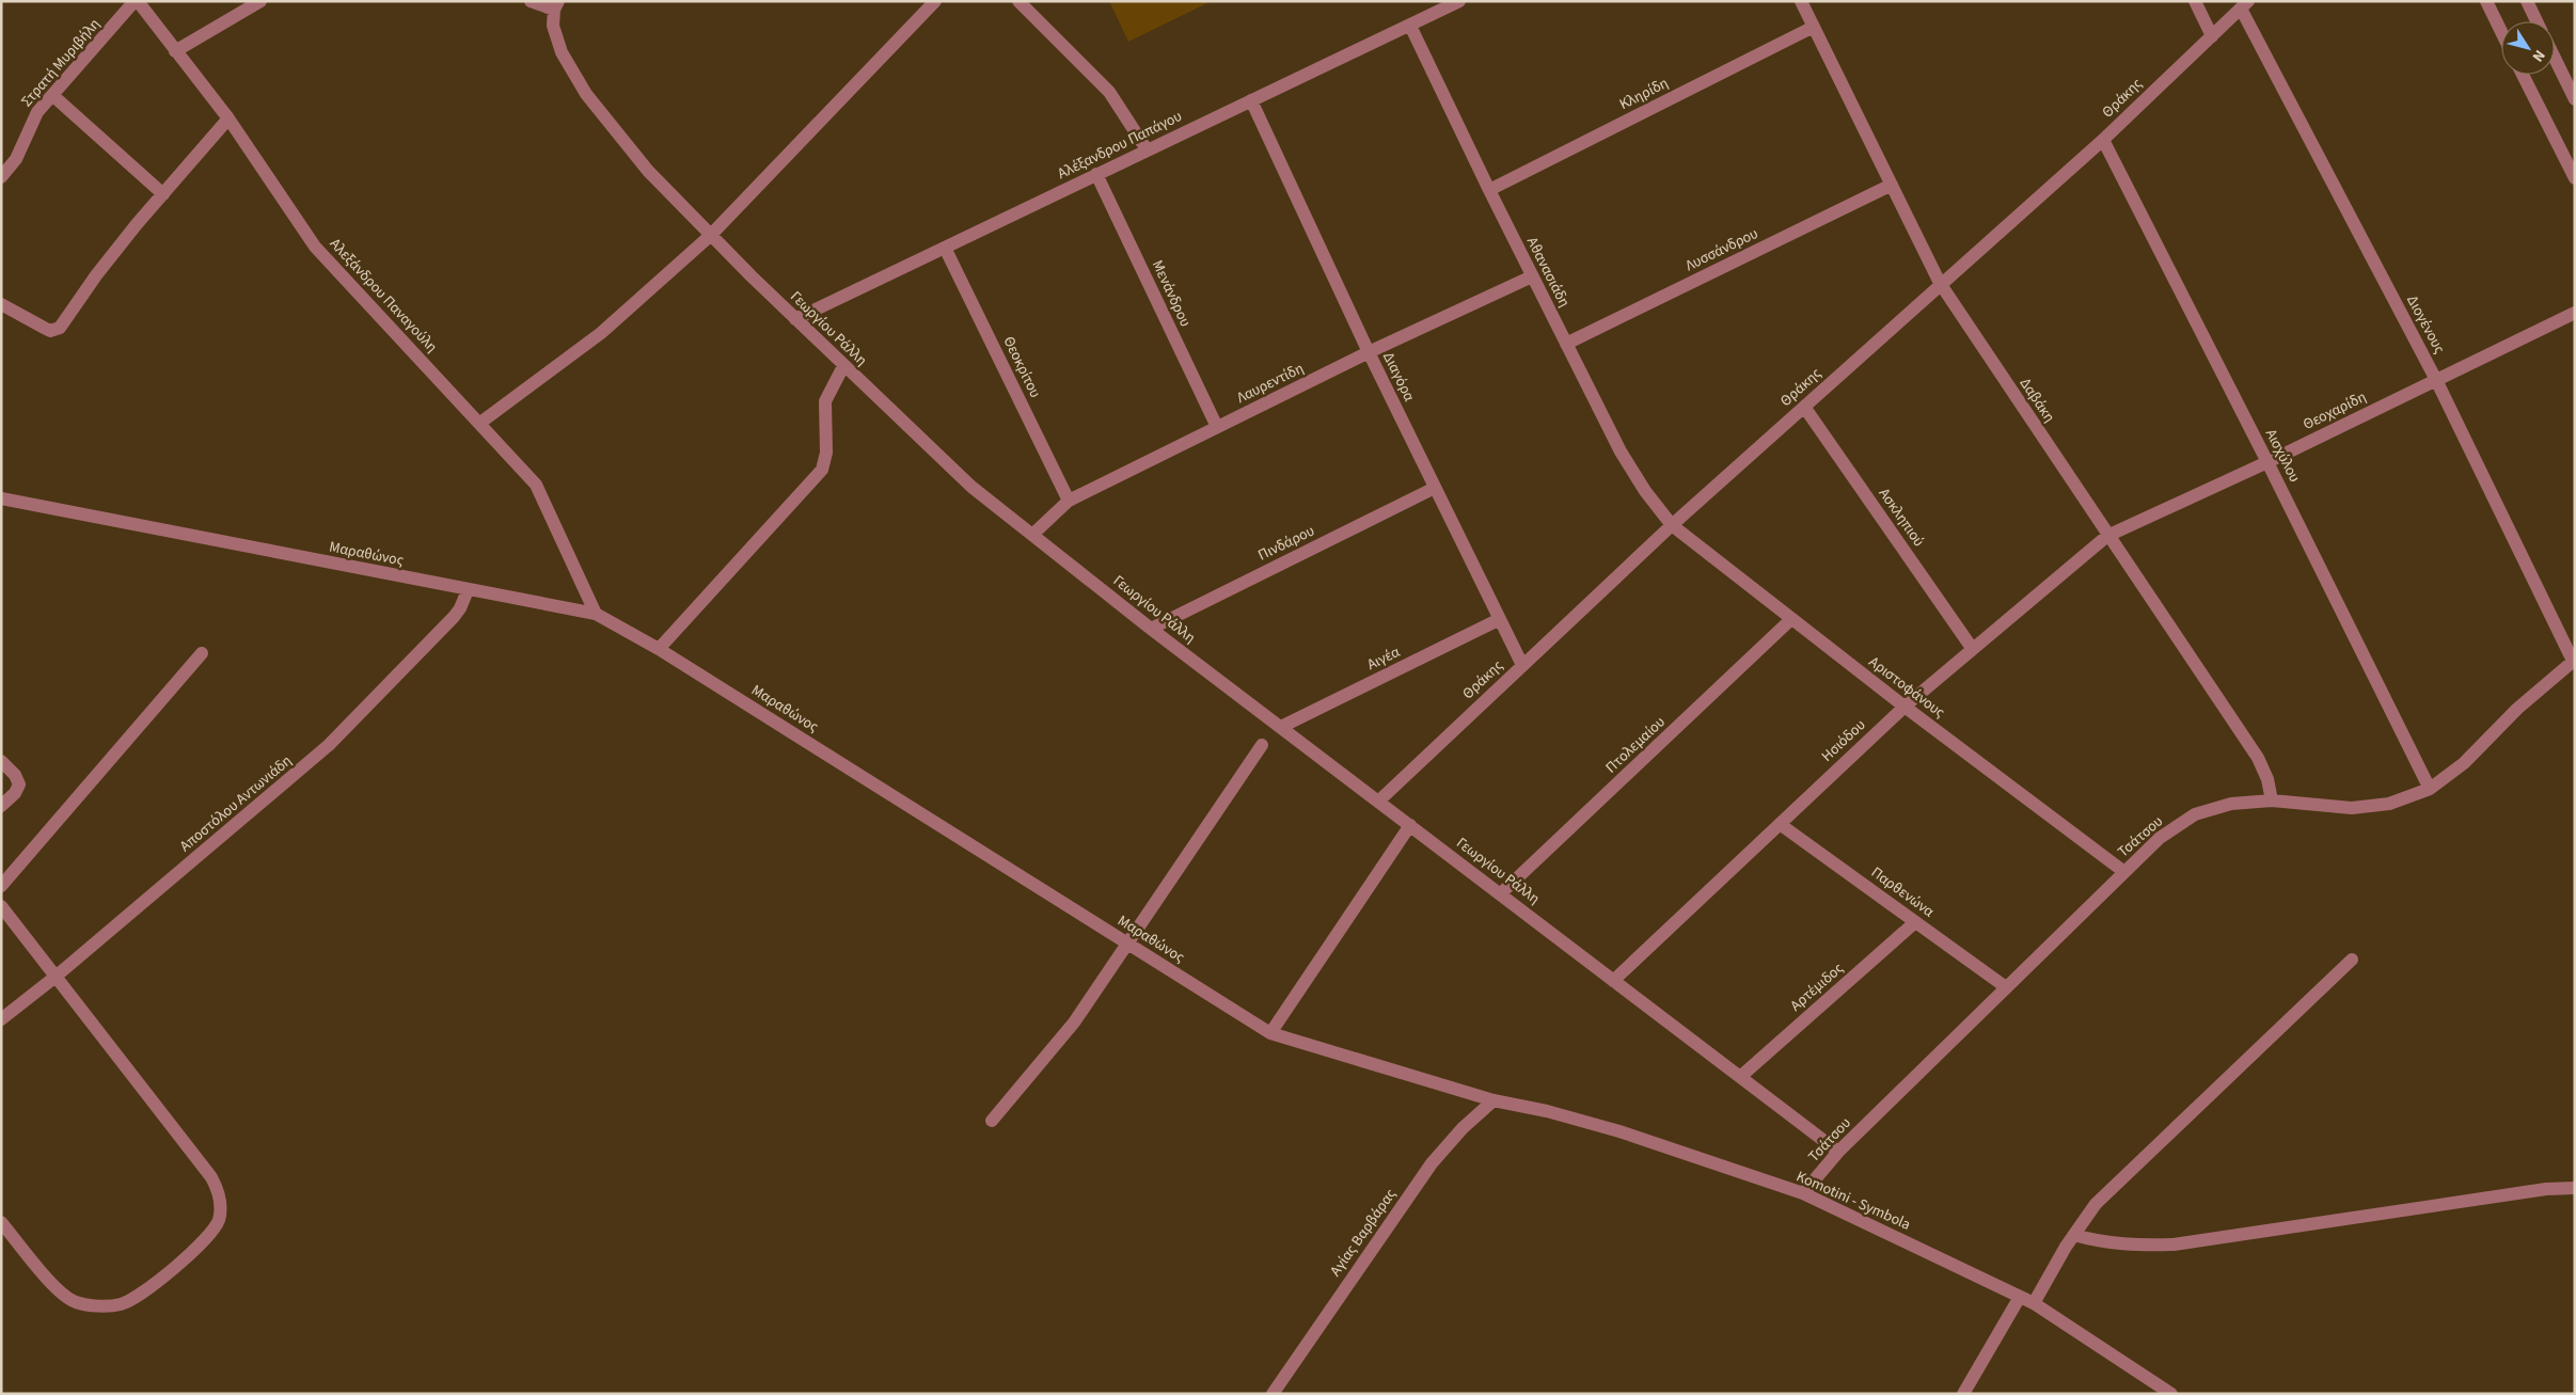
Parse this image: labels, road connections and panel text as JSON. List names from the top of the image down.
{
  "streets": {
    "street": [
      "Στρατή Μυριβήλη",
      "Κληρίδη",
      "Θράκης",
      "Αλέξανδρου Παπάγου",
      "Λυσσάνδρου",
      "Αθανασιάδη",
      "Μενάνδρου",
      "Αλεξάνδρου Παναγούλη",
      "Διογένους",
      "Γεωργίου Ράλλη",
      "Θεοκρίτου",
      "Διαγόρα",
      "Λαυρεντίδη",
      "Δαβάκη",
      "Θεοχαρίδη",
      "Αισχύλου",
      "Ασκληπιού",
      "Πινδάρου",
      "Μαραθώνος",
      "Αιγέα",
      "Αριστοφάνους",
      "Ησιόδου",
      "Πτολεμαίου",
      "Αποστόλου Αντωνιάδη",
      "Τσάτσου",
      "Παρθενώνα",
      "Αρτέμιδος",
      "Komotini - Symbola",
      "Αγίας Βαρβάρας"
    ]
  },
  "crossings": [
    ["Στρατή Μυριβήλη", "Αλεξάνδρου Παναγούλη"],
    ["Κληρίδη", "Αθανασιάδη"],
    ["Κληρίδη", "Δαβάκη"],
    ["Θράκης", "Αθανασιάδη"],
    ["Θράκης", "Διογένους"],
    ["Θράκης", "Γεωργίου Ράλλη"],
    ["Θράκης", "Διαγόρα"],
    ["Θράκης", "Δαβάκη"],
    ["Θράκης", "Αισχύλου"],
    ["Θράκης", "Ασκληπιού"],
    ["Θράκης", "Αριστοφάνους"],
    ["Αλέξανδρου Παπάγου", "Αθανασιάδη"],
    ["Αλέξανδρου Παπάγου", "Μενάνδρου"],
    ["Αλέξανδρου Παπάγου", "Γεωργίου Ράλλη"],
    ["Αλέξανδρου Παπάγου", "Θεοκρίτου"],
    ["Αλέξανδρου Παπάγου", "Διαγόρα"],
    ["Λυσσάνδρου", "Αθανασιάδη"],
    ["Λυσσάνδρου", "Δαβάκη"],
    ["Αθανασιάδη", "Λαυρεντίδη"],
    ["Αθανασιάδη", "Αριστοφάνους"],
    ["Μενάνδρου", "Λαυρεντίδη"],
    ["Αλεξάνδρου Παναγούλη", "Μαραθώνος"],
    ["Διογένους", "Θεοχαρίδη"],
    ["Διογένους", "Τσάτσου"],
    ["Γεωργίου Ράλλη", "Λαυρεντίδη"],
    ["Γεωργίου Ράλλη", "Πινδάρου"],
    ["Γεωργίου Ράλλη", "Αιγέα"],
    ["Γεωργίου Ράλλη", "Ησιόδου"],
    ["Γεωργίου Ράλλη", "Πτολεμαίου"],
    ["Γεωργίου Ράλλη", "Τσάτσου"],
    ["Γεωργίου Ράλλη", "Αρτέμιδος"],
    ["Θεοκρίτου", "Λαυρεντίδη"],
    ["Διαγόρα", "Λαυρεντίδη"],
    ["Διαγόρα", "Πινδάρου"],
    ["Διαγόρα", "Αιγέα"],
    ["Δαβάκη", "Θεοχαρίδη"],
    ["Δαβάκη", "Ησιόδου"],
    ["Δαβάκη", "Τσάτσου"],
    ["Θεοχαρίδη", "Αισχύλου"],
    ["Θεοχαρίδη", "Ησιόδου"],
    ["Αισχύλου", "Τσάτσου"],
    ["Ασκληπιού", "Ησιόδου"],
    ["Μαραθώνος", "Αποστόλου Αντωνιάδη"],
    ["Μαραθώνος", "Komotini - Symbola"],
    ["Μαραθώνος", "Αγίας Βαρβάρας"],
    ["Αριστοφάνους", "Ησιόδου"],
    ["Αριστοφάνους", "Πτολεμαίου"],
    ["Αριστοφάνους", "Τσάτσου"],
    ["Ησιόδου", "Παρθενώνα"],
    ["Τσάτσου", "Παρθενώνα"],
    ["Τσάτσου", "Komotini - Symbola"],
    ["Παρθενώνα", "Αρτέμιδος"],
    ["Komotini - Symbola", "Αγίας Βαρβάρας"]
  ],
  "north": "bottom right"
}
